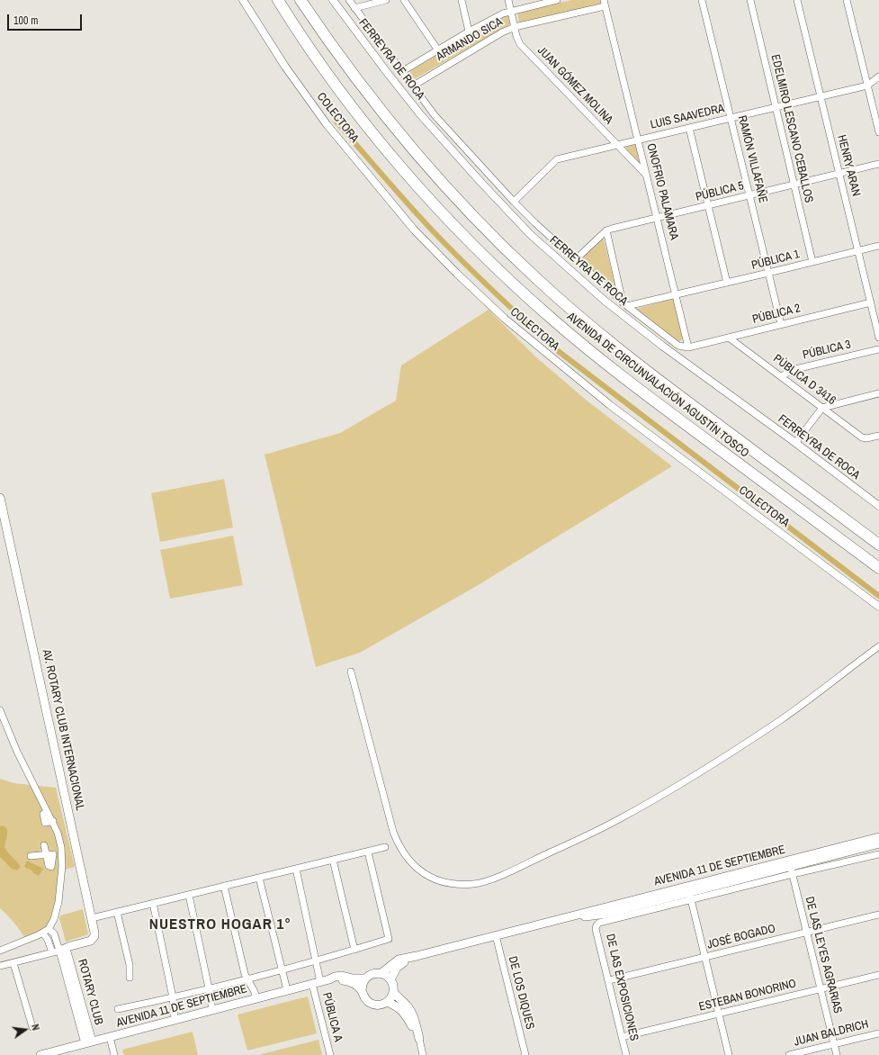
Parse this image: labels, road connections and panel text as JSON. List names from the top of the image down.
{
  "streets": {
    "highway": ["AVENIDA DE CIRCUNVALACIÓN AGUSTÍN TOSCO"],
    "main road": ["AV. ROTARY CLUB INTERNACIONAL", "AVENIDA 11 DE SEPTIEMBRE", "ROTARY CLUB"],
    "street": [
      "ARMANDO SICA",
      "FERREYRA DE ROCA",
      "JUAN GÓMEZ MOLINA",
      "LUIS SAAVEDRA",
      "COLECTORA",
      "EDELMIRO LESCANO CEBALLOS",
      "RAMÓN VILLAFAÑE",
      "HENRY ARAN",
      "ONOFRIO PALAMARA",
      "PÚBLICA 5",
      "PÚBLICA 1",
      "PÚBLICA 2",
      "PÚBLICA 3",
      "PÚBLICA D 3416",
      "JOSÉ BOGADO",
      "DE LAS LEYES AGRARIAS",
      "DE LAS EXPOSICIONES",
      "DE LOS DIQUES",
      "ESTEBAN BONORINO",
      "PÚBLICA A",
      "JUAN BALDRICH"
    ]
  },
  "crossings": [
    ["ARMANDO SICA", "FERREYRA DE ROCA"],
    ["ARMANDO SICA", "JUAN GÓMEZ MOLINA"],
    ["ARMANDO SICA", "ONOFRIO PALAMARA"],
    ["FERREYRA DE ROCA", "LUIS SAAVEDRA"],
    ["JUAN GÓMEZ MOLINA", "LUIS SAAVEDRA"],
    ["JUAN GÓMEZ MOLINA", "ONOFRIO PALAMARA"],
    ["LUIS SAAVEDRA", "EDELMIRO LESCANO CEBALLOS"],
    ["LUIS SAAVEDRA", "RAMÓN VILLAFAÑE"],
    ["LUIS SAAVEDRA", "HENRY ARAN"],
    ["LUIS SAAVEDRA", "ONOFRIO PALAMARA"],
    ["EDELMIRO LESCANO CEBALLOS", "PÚBLICA 5"],
    ["EDELMIRO LESCANO CEBALLOS", "PÚBLICA 1"],
    ["RAMÓN VILLAFAÑE", "PÚBLICA 5"],
    ["RAMÓN VILLAFAÑE", "PÚBLICA 1"],
    ["RAMÓN VILLAFAÑE", "PÚBLICA 2"],
    ["HENRY ARAN", "PÚBLICA 5"],
    ["HENRY ARAN", "PÚBLICA 1"],
    ["HENRY ARAN", "PÚBLICA 2"],
    ["ONOFRIO PALAMARA", "PÚBLICA 5"],
    ["ONOFRIO PALAMARA", "PÚBLICA 1"],
    ["ONOFRIO PALAMARA", "PÚBLICA 2"],
    ["PÚBLICA 2", "PÚBLICA D 3416"],
    ["PÚBLICA 3", "PÚBLICA D 3416"],
    ["AV. ROTARY CLUB INTERNACIONAL", "ROTARY CLUB"],
    ["AVENIDA 11 DE SEPTIEMBRE", "DE LAS LEYES AGRARIAS"],
    ["AVENIDA 11 DE SEPTIEMBRE", "DE LAS EXPOSICIONES"],
    ["AVENIDA 11 DE SEPTIEMBRE", "ROTARY CLUB"],
    ["AVENIDA 11 DE SEPTIEMBRE", "DE LOS DIQUES"],
    ["AVENIDA 11 DE SEPTIEMBRE", "PÚBLICA A"],
    ["JOSÉ BOGADO", "DE LAS LEYES AGRARIAS"],
    ["JOSÉ BOGADO", "DE LAS EXPOSICIONES"],
    ["DE LAS LEYES AGRARIAS", "ESTEBAN BONORINO"],
    ["DE LAS LEYES AGRARIAS", "JUAN BALDRICH"],
    ["DE LAS EXPOSICIONES", "ESTEBAN BONORINO"]
  ],
  "districts": ["NUESTRO HOGAR 1°"],
  "scale_bar": "100 m",
  "north": "right"
}
